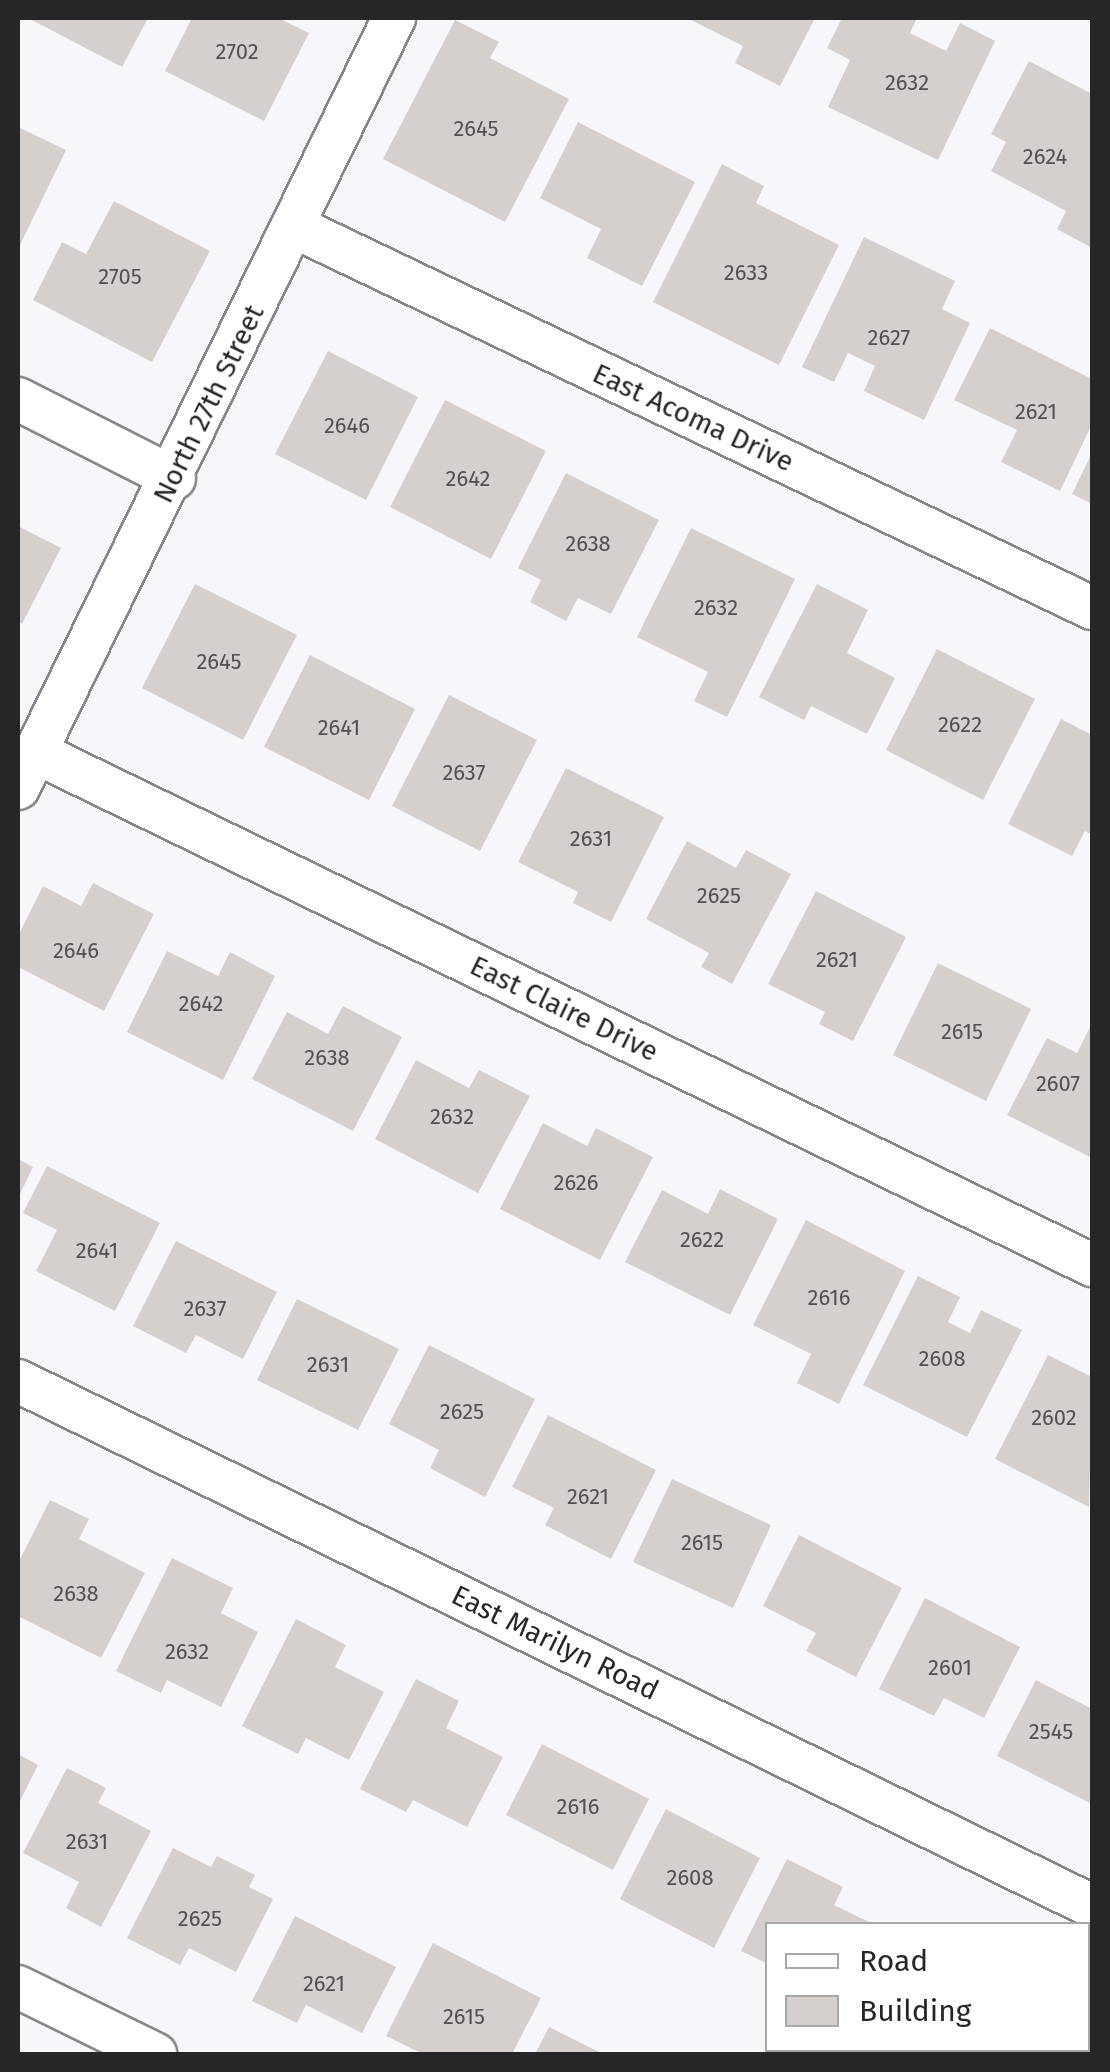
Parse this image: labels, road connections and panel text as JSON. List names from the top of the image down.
{
  "streets": {
    "street": [
      "North 27th Street",
      "East Acoma Drive",
      "East Claire Drive",
      "East Marilyn Road"
    ]
  },
  "crossings": [
    ["North 27th Street", "East Acoma Drive"],
    ["North 27th Street", "East Claire Drive"]
  ],
  "house_numbers": [
    "2702",
    "2632",
    "2645",
    "2624",
    "2633",
    "2705",
    "2627",
    "2621",
    "2646",
    "2642",
    "2638",
    "2632",
    "2645",
    "2622",
    "2641",
    "2637",
    "2631",
    "2625",
    "2646",
    "2621",
    "2642",
    "2615",
    "2638",
    "2607",
    "2632",
    "2626",
    "2622",
    "2641",
    "2616",
    "2637",
    "2608",
    "2631",
    "2625",
    "2602",
    "2621",
    "2615",
    "2638",
    "2632",
    "2601",
    "2545",
    "2616",
    "2631",
    "2608",
    "2625",
    "2621",
    "2615"
  ],
  "legend": ["Road", "Building"]
}
